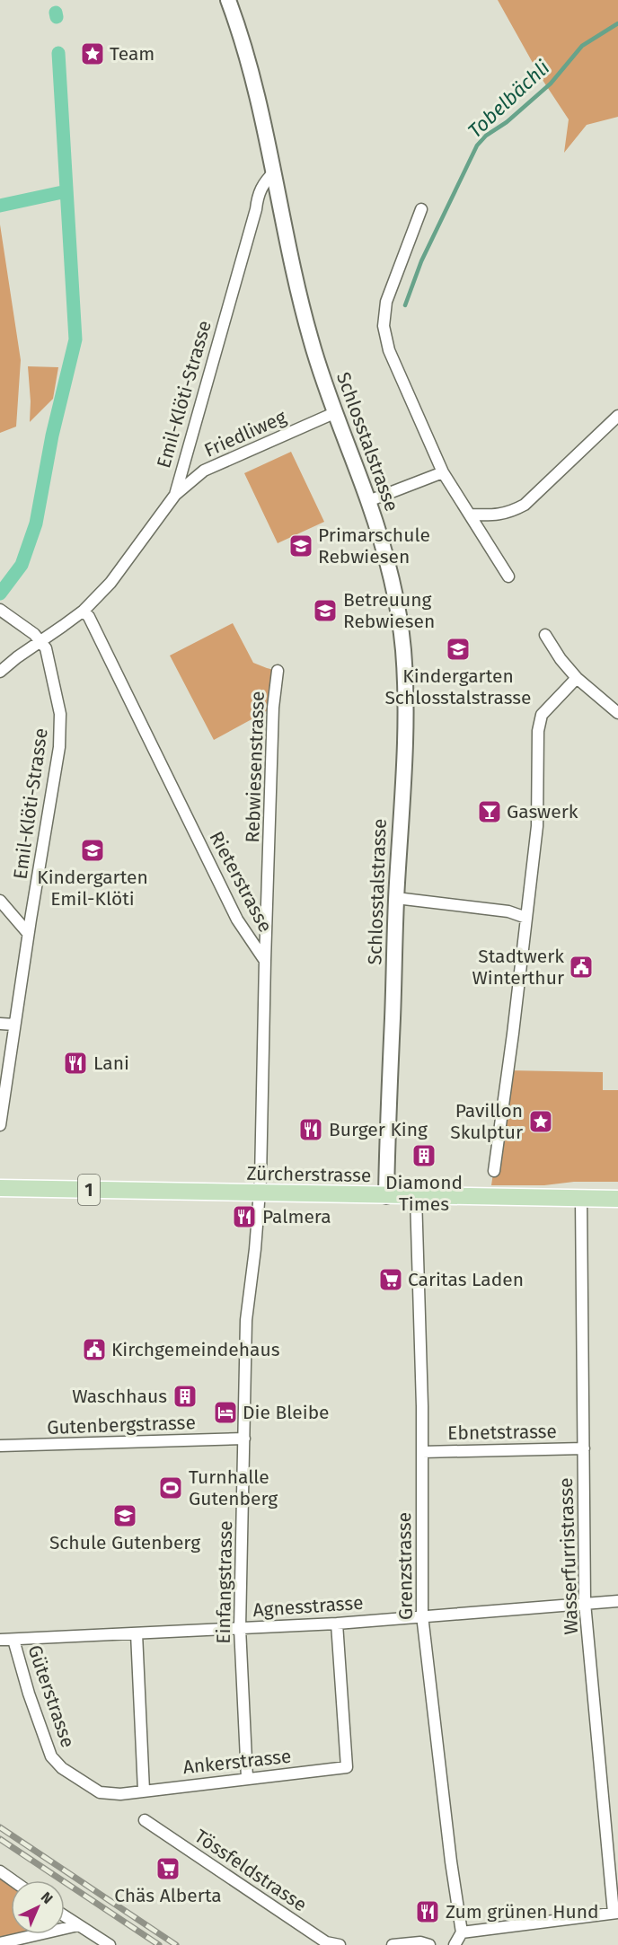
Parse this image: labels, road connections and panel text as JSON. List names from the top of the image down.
{
  "streets": {
    "main road": ["Schlosstalstrasse", "Zürcherstrasse", "1"],
    "street": [
      "Emil-Klöti-Strasse",
      "Friedliweg",
      "Rebwiesenstrasse",
      "Rieterstrasse",
      "Gutenbergstrasse",
      "Ebnetstrasse",
      "Wasserfurristrasse",
      "Grenzstrasse",
      "Einfangstrasse",
      "Agnesstrasse",
      "Güterstrasse",
      "Ankerstrasse",
      "Tössfeldstrasse"
    ]
  },
  "crossings": [
    ["Emil-Klöti-Strasse", "Friedliweg"],
    ["Emil-Klöti-Strasse", "Schlosstalstrasse"],
    ["Emil-Klöti-Strasse", "Rieterstrasse"],
    ["Friedliweg", "Schlosstalstrasse"],
    ["Schlosstalstrasse", "Zürcherstrasse"],
    ["Rebwiesenstrasse", "Rieterstrasse"],
    ["Rieterstrasse", "Zürcherstrasse"],
    ["Rieterstrasse", "Einfangstrasse"],
    ["Zürcherstrasse", "Wasserfurristrasse"],
    ["Zürcherstrasse", "Grenzstrasse"],
    ["Zürcherstrasse", "Einfangstrasse"],
    ["Gutenbergstrasse", "Einfangstrasse"],
    ["Ebnetstrasse", "Wasserfurristrasse"],
    ["Ebnetstrasse", "Grenzstrasse"],
    ["Wasserfurristrasse", "Agnesstrasse"],
    ["Grenzstrasse", "Agnesstrasse"],
    ["Einfangstrasse", "Agnesstrasse"],
    ["Einfangstrasse", "Ankerstrasse"],
    ["Agnesstrasse", "Güterstrasse"],
    ["Agnesstrasse", "Ankerstrasse"],
    ["Güterstrasse", "Ankerstrasse"]
  ],
  "water": ["Tobelbächli"],
  "places": {
    "place": ["Team", "Pavillon Skulptur"],
    "school or university": [
      "Primarschule Rebwiesen",
      "Betreuung Rebwiesen",
      "Kindergarten Schlosstalstrasse",
      "Kindergarten Emil-Klöti",
      "Schule Gutenberg"
    ],
    "bar": ["Gaswerk"],
    "public building": ["Stadtwerk Winterthur", "Kirchgemeindehaus"],
    "restaurant": [
      "Lani",
      "Burger King",
      "Palmera",
      "Zum grünen Hund"
    ],
    "building": ["Diamond Times", "Waschhaus"],
    "supermarket": ["Caritas Laden", "Chäs Alberta"],
    "hotel": ["Die Bleibe"],
    "sports": ["Turnhalle Gutenberg"]
  },
  "north": "top right"
}
